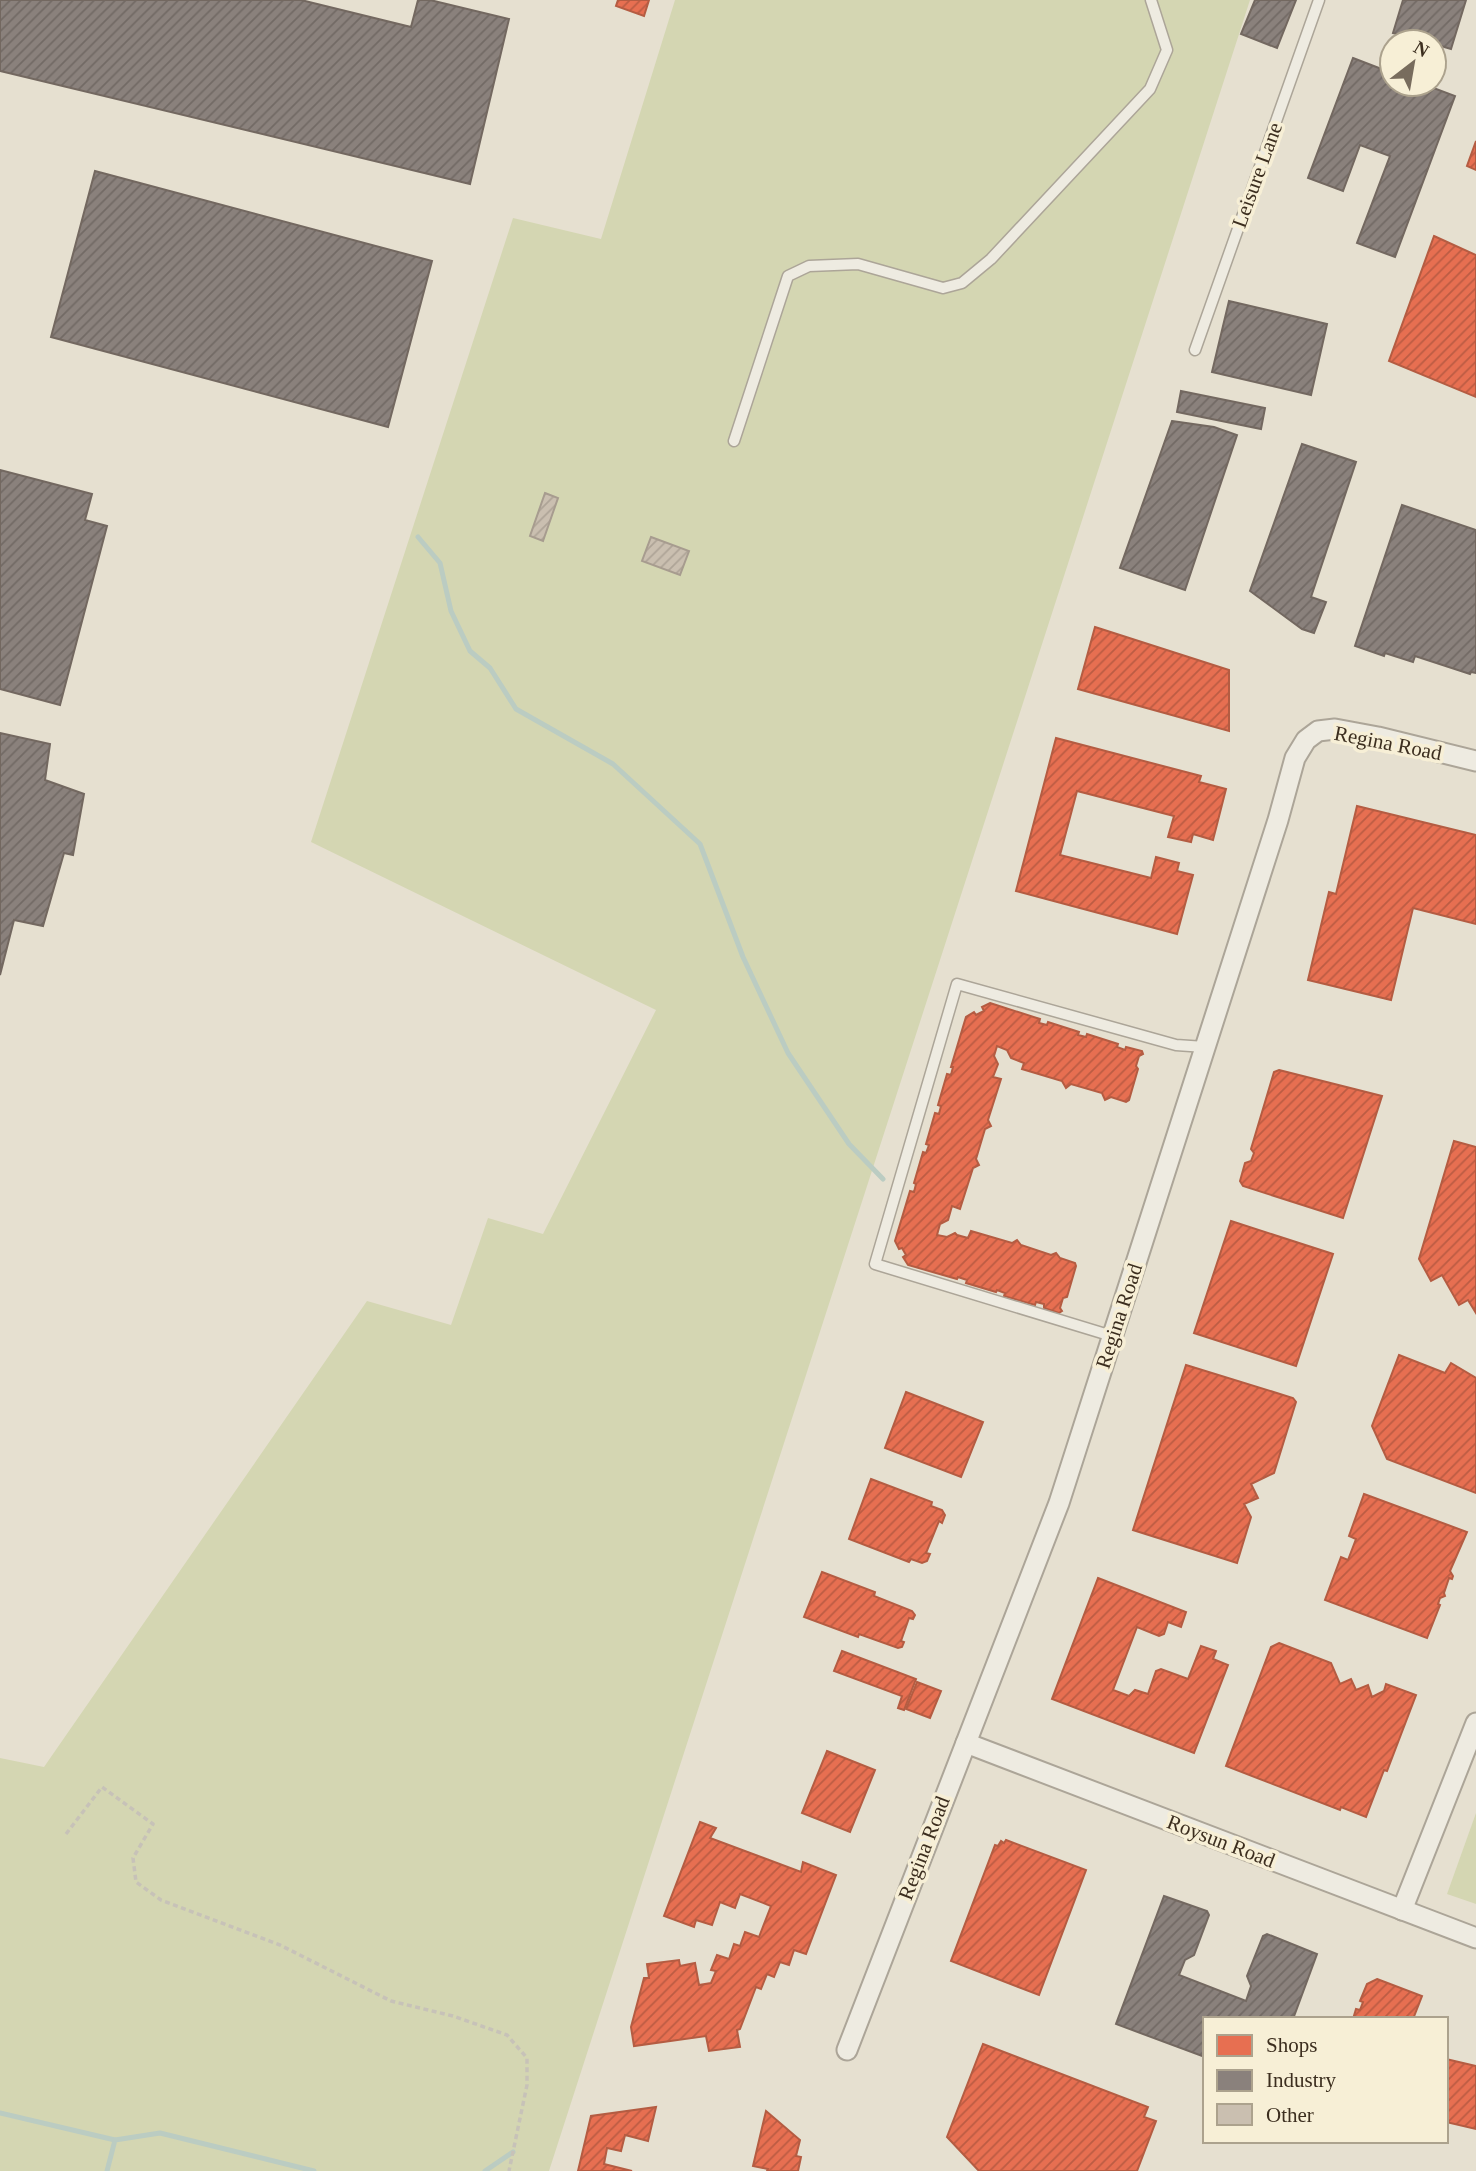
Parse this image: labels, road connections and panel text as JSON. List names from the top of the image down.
{
  "streets": {
    "street": ["Regina Road", "Roysun Road"],
    "lane": ["Leisure Lane"]
  },
  "crossings": [
    ["Regina Road", "Roysun Road"]
  ],
  "legend": ["Shops", "Industry", "Other"],
  "north": "top right"
}
